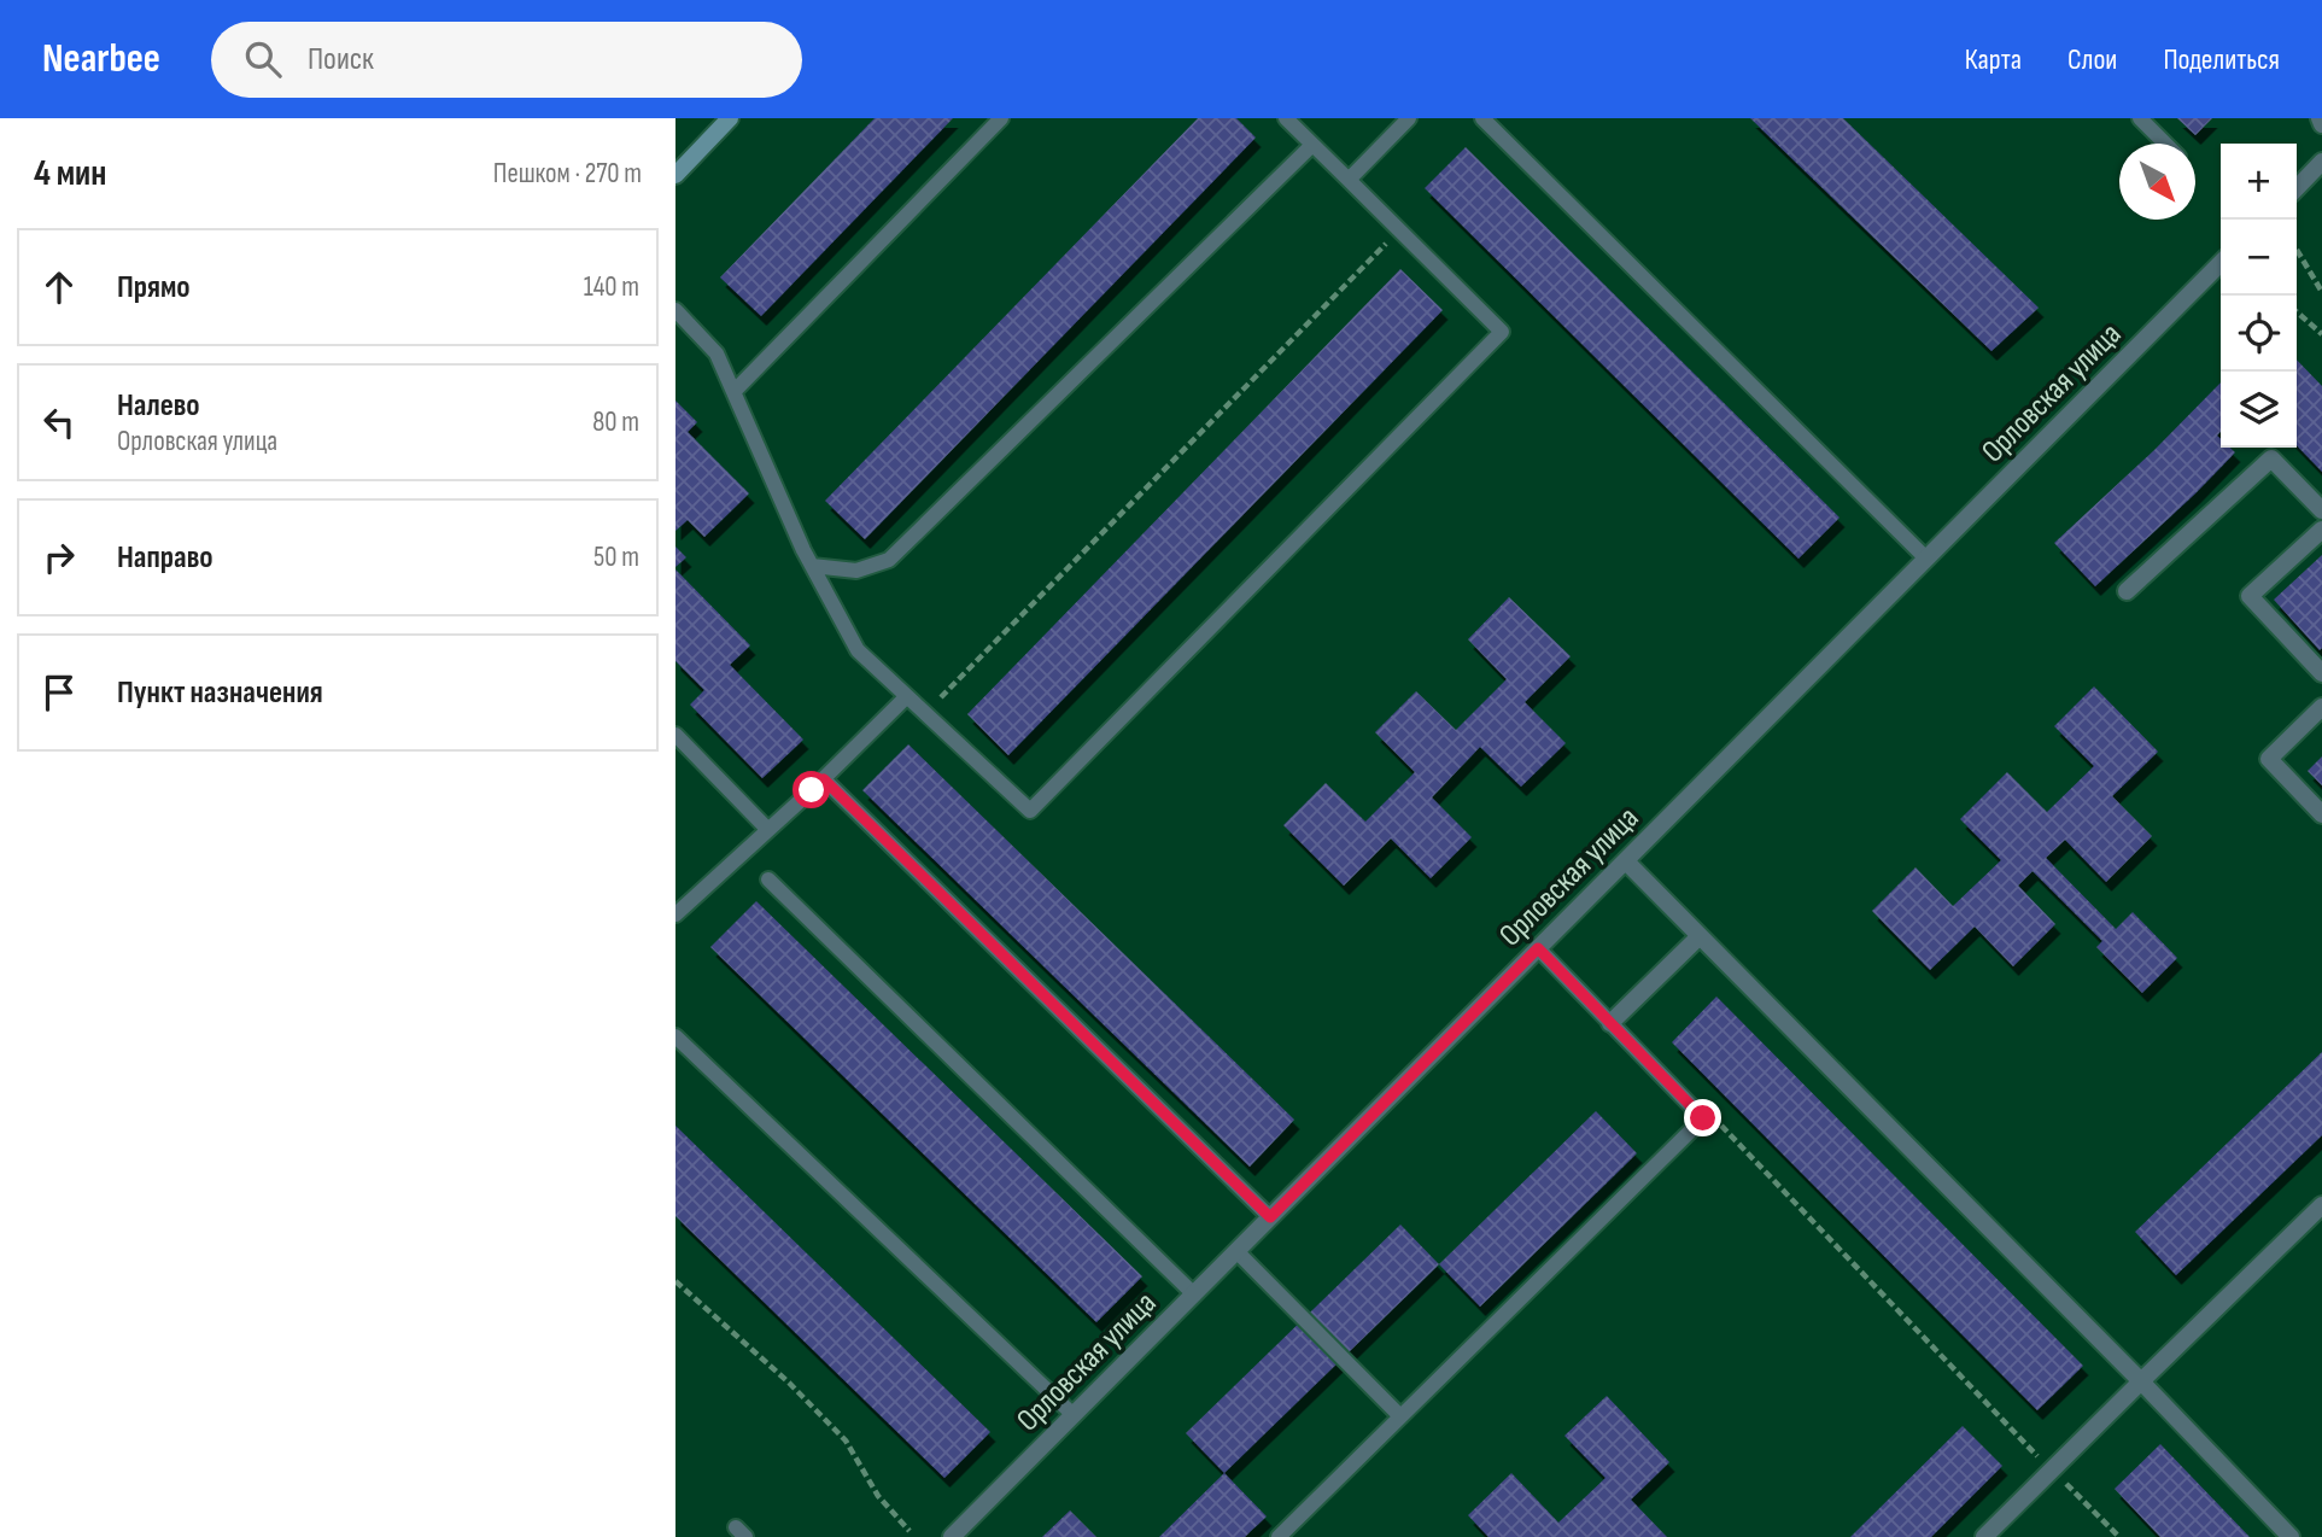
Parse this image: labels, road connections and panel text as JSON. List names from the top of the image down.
{
  "streets": {
    "street": ["Орловская улица"]
  },
  "north": "bottom right",
  "page": {
    "header": "Nearbee",
    "search": "Поиск",
    "nav": ["Карта", "Слои", "Поделиться"],
    "heading": ["4 мин", "Пешком · 270 m"],
    "map_buttons": ["+", "−"],
    "list": [
      ["Прямо", "140 m"],
      ["Налево", "Орловская улица", "80 m"],
      ["Направо", "50 m"],
      "Пункт назначения"
    ]
  }
}
